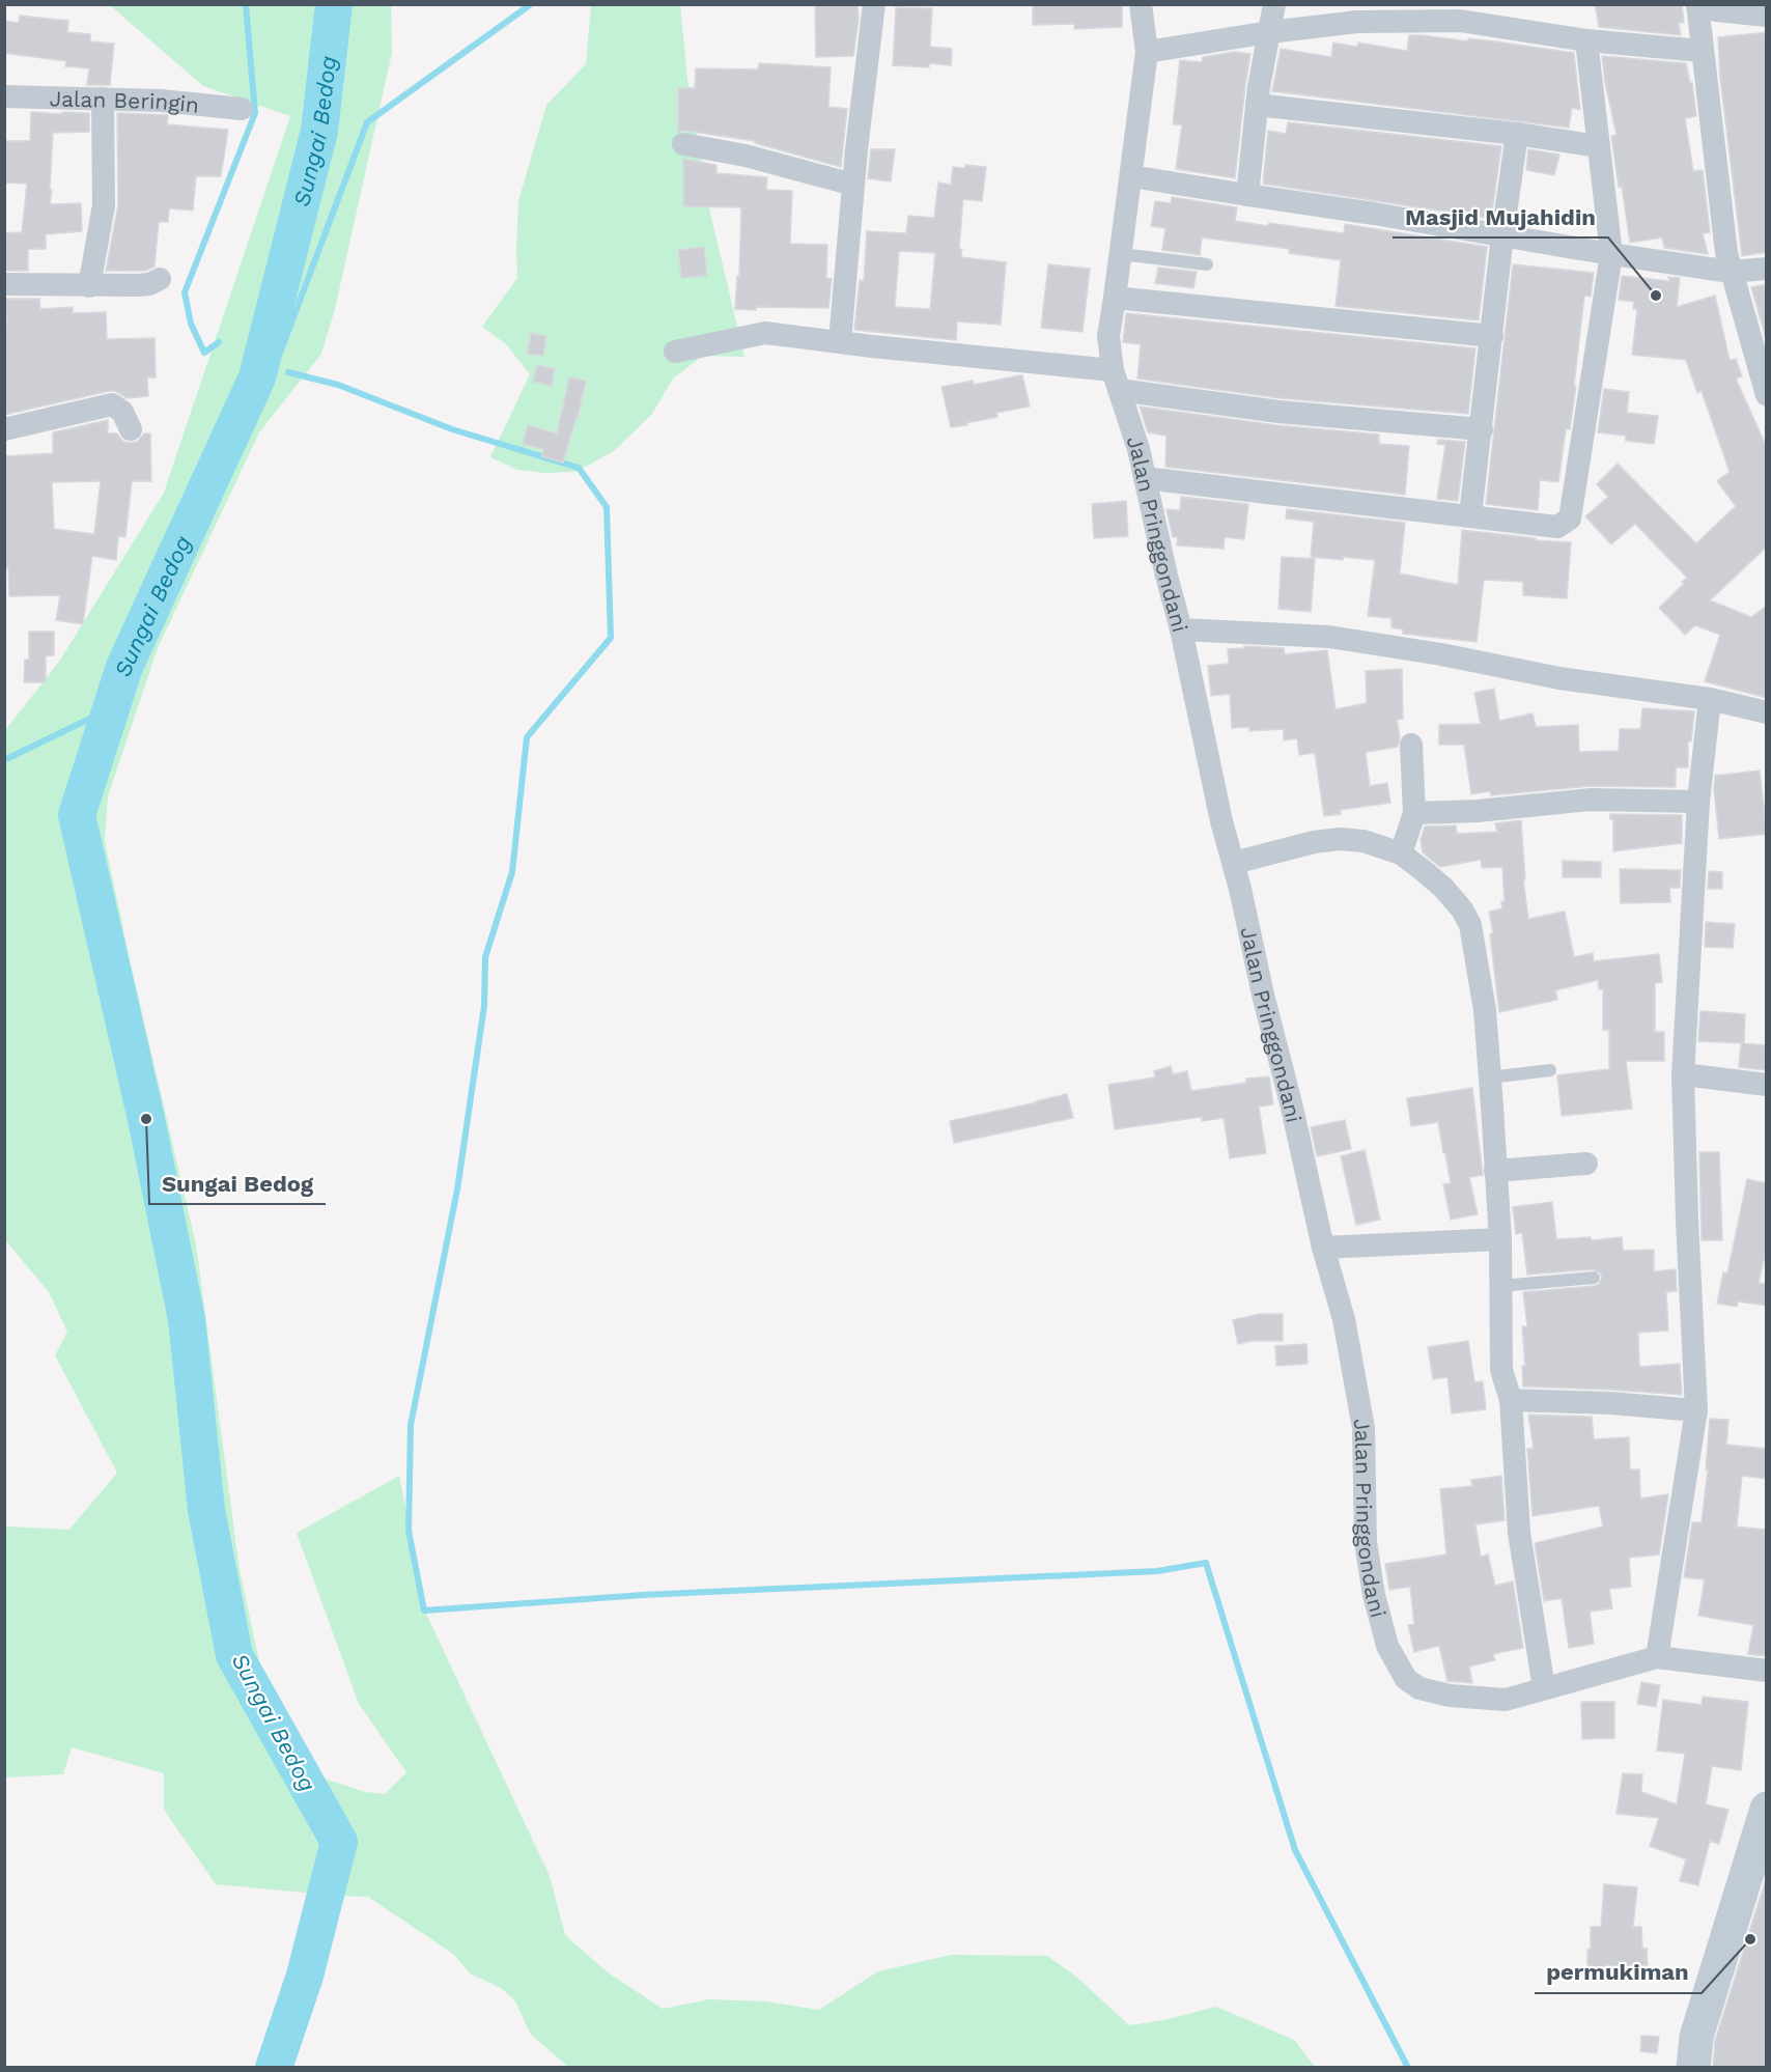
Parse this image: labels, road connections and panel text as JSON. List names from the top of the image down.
{
  "streets": {
    "street": ["Jalan Beringin", "Jalan Pringgondani"]
  },
  "water": ["Sungai Bedog"],
  "places": ["Masjid Mujahidin", "Sungai Bedog", "permukiman"]
}
